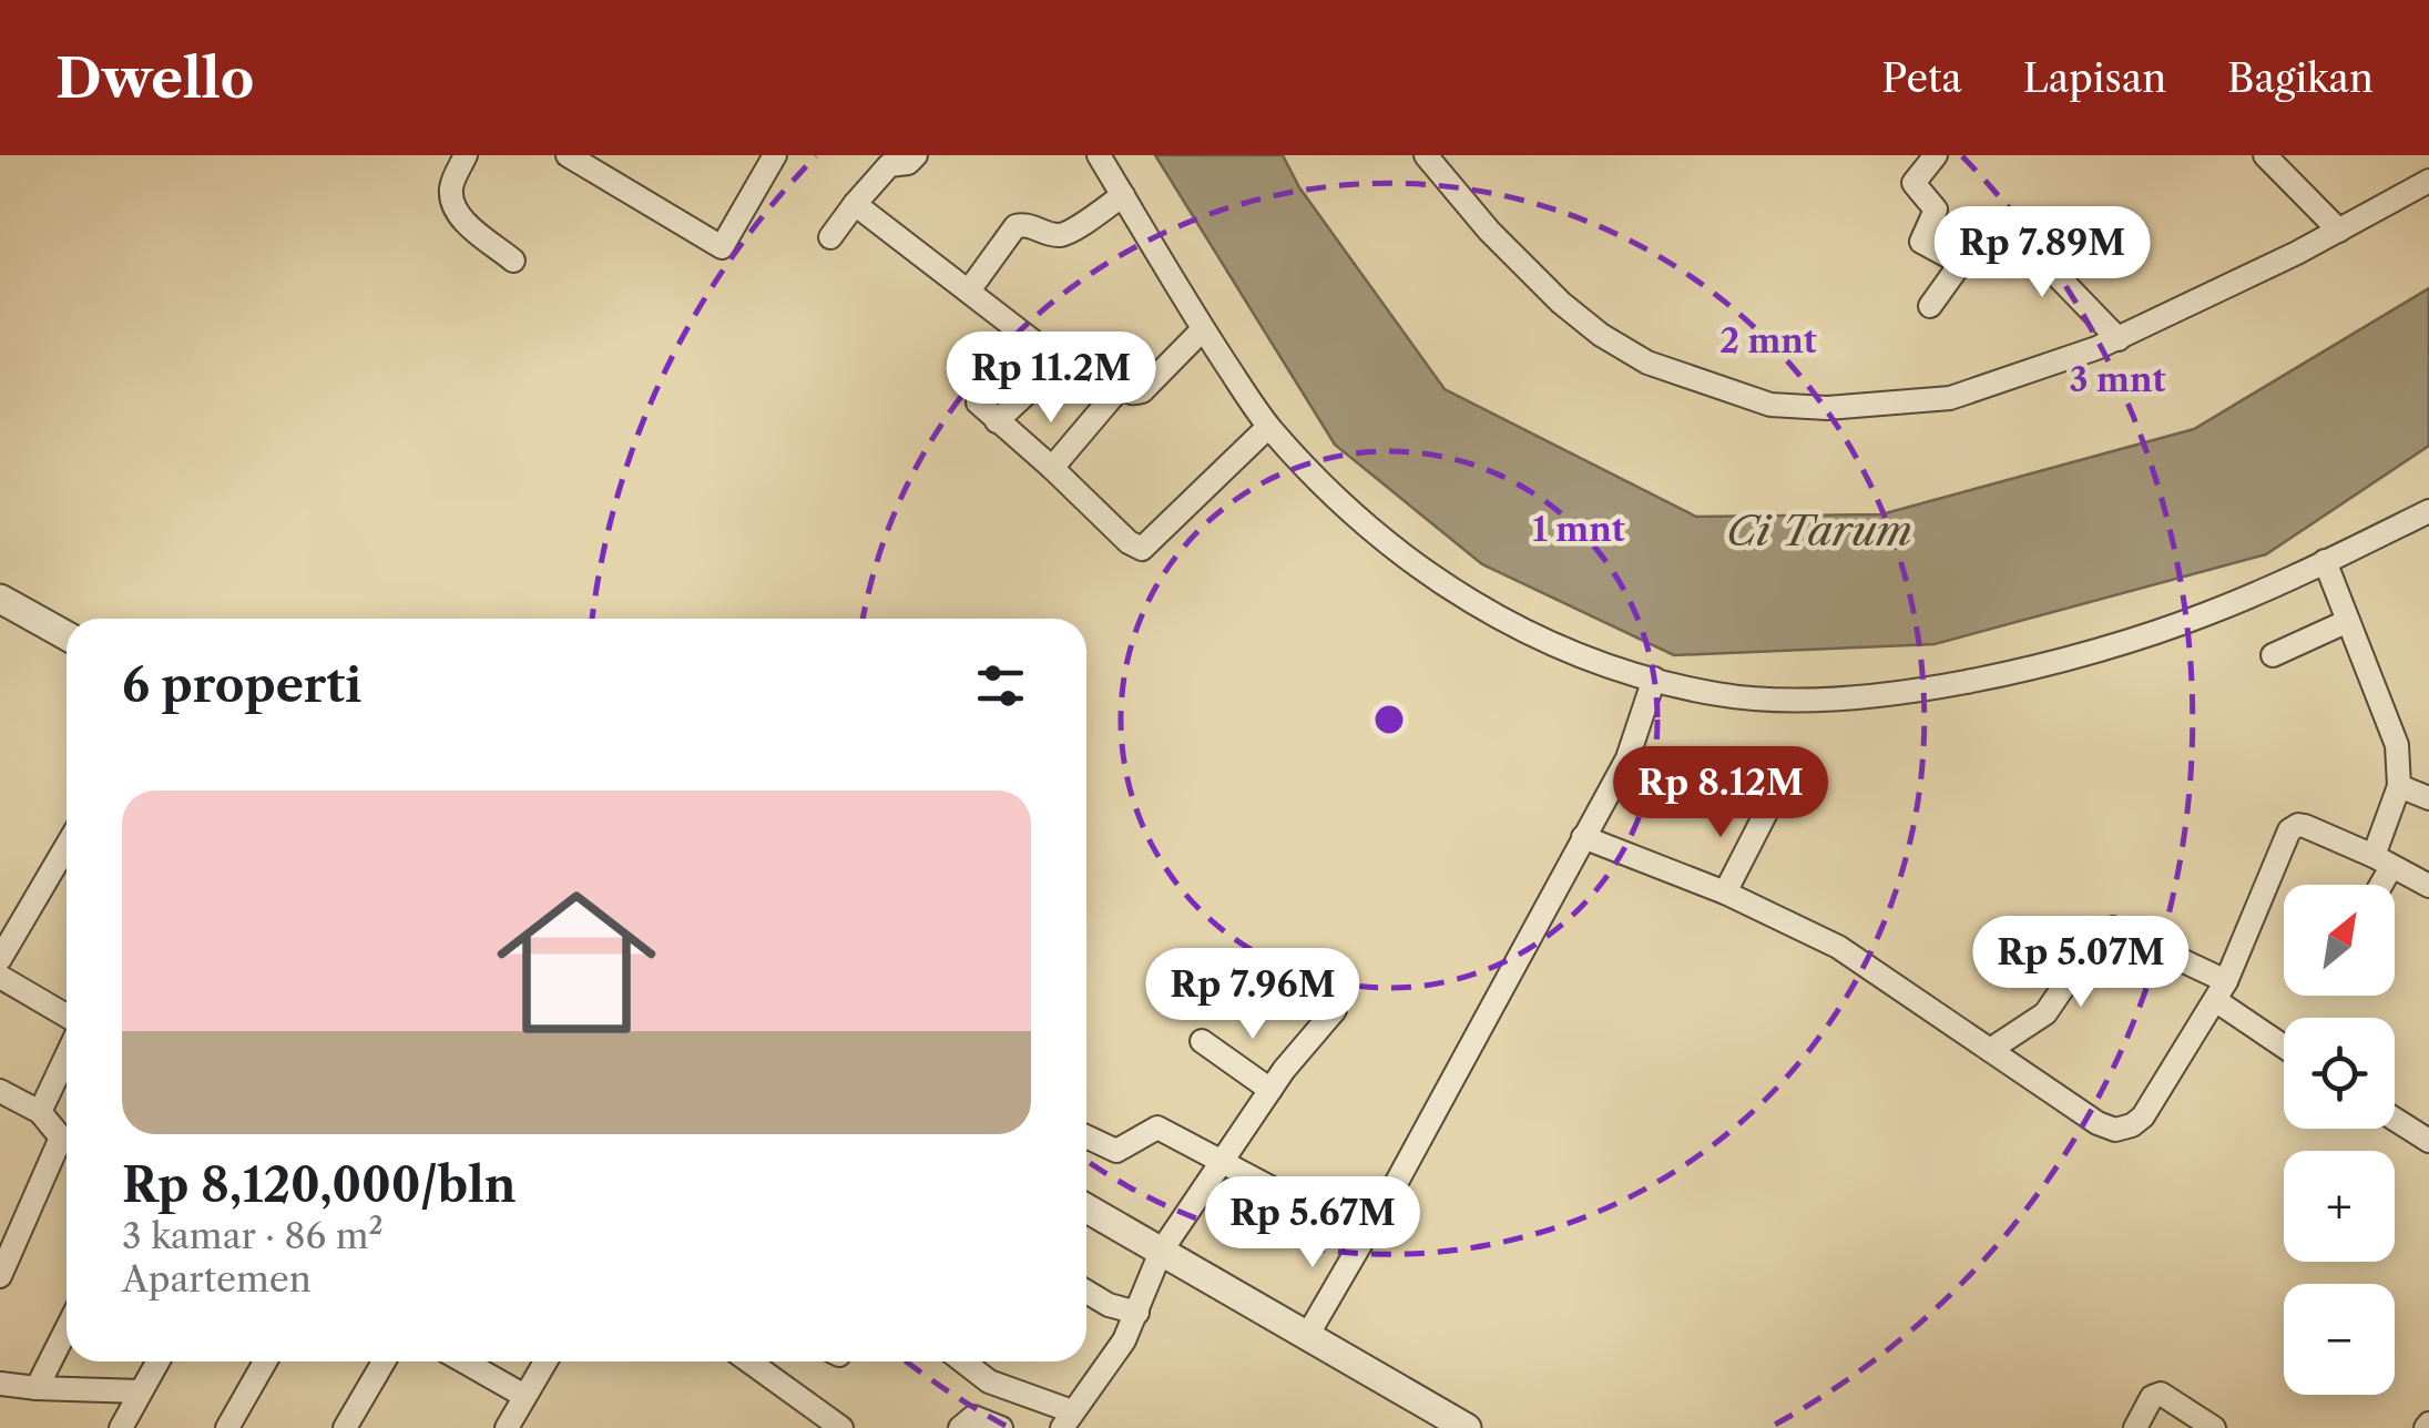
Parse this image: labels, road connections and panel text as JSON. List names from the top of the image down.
{
  "water": ["Ci Tarum"],
  "north": "top right",
  "page": {
    "header": "Dwello",
    "nav": ["Peta", "Lapisan", "Bagikan"],
    "price": [
      "Rp 7.89M",
      "Rp 11.2M",
      "Rp 8.12M",
      "Rp 5.07M",
      "Rp 7.96M",
      "Rp 5.67M"
    ],
    "heading": "6 properti",
    "list": [
      {
        "name": "Rp 8,120,000/bln",
        "note": "3 kamar · 86 m² · Apartemen"
      }
    ],
    "map_buttons": ["+", "−"]
  },
  "rings": ["2 mnt", "3 mnt", "1 mnt"]
}
